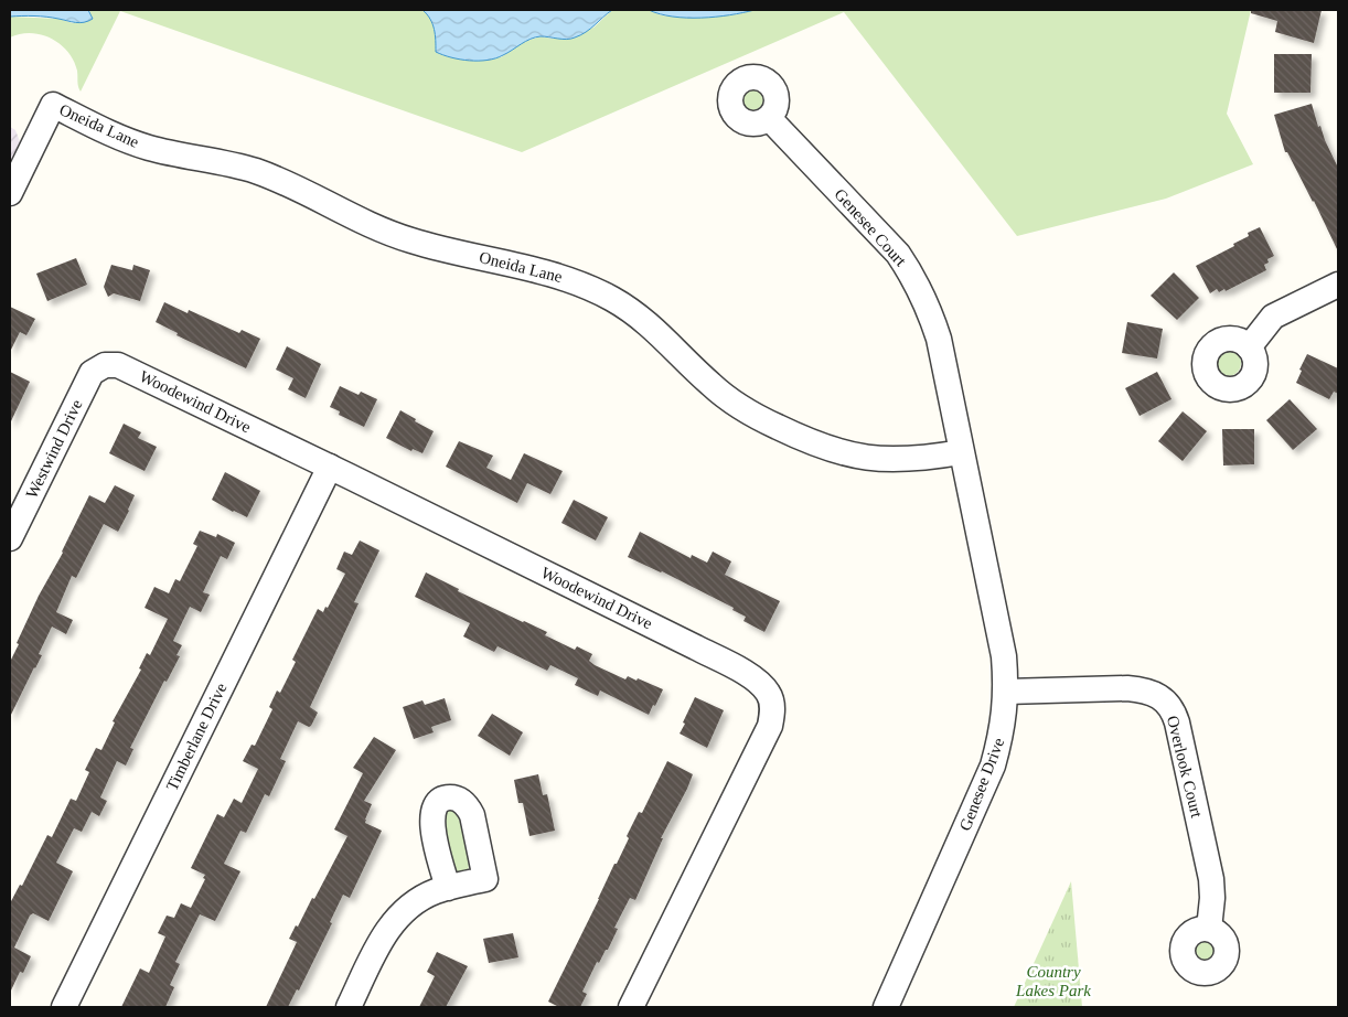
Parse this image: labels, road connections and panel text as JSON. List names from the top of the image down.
{
  "streets": {
    "street": [
      "Oneida Lane",
      "Genesee Court",
      "Woodewind Drive",
      "Westwind Drive",
      "Timberlane Drive",
      "Overlook Court",
      "Genesee Drive"
    ]
  },
  "crossings": [
    ["Oneida Lane", "Genesee Court"],
    ["Oneida Lane", "Genesee Drive"],
    ["Genesee Court", "Genesee Drive"],
    ["Woodewind Drive", "Westwind Drive"],
    ["Woodewind Drive", "Timberlane Drive"],
    ["Overlook Court", "Genesee Drive"]
  ],
  "parks": ["Country Lakes Park"]
}
